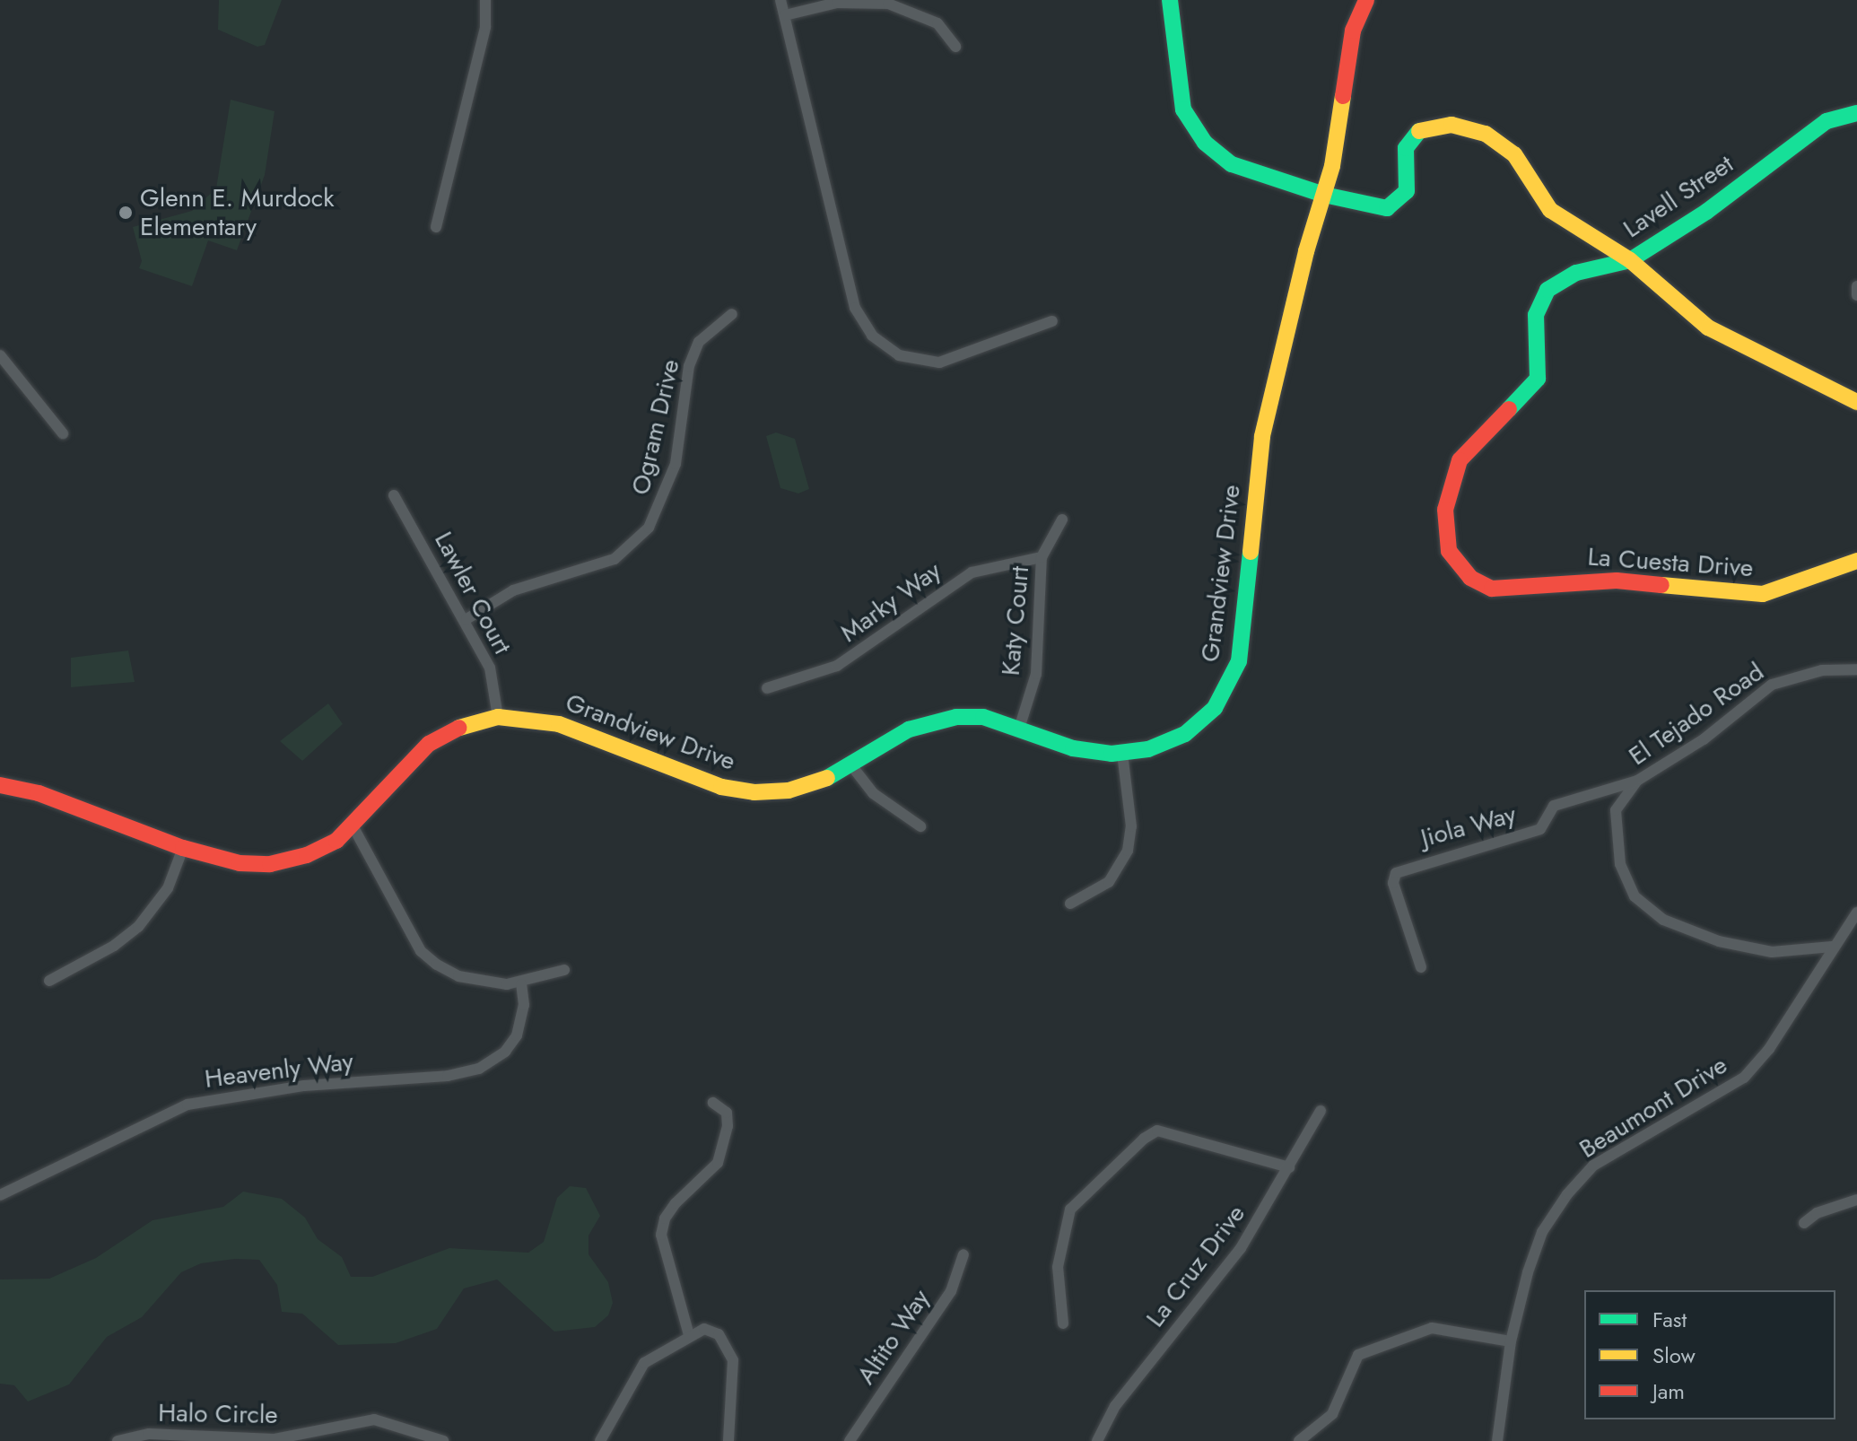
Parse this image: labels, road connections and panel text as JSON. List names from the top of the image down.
{
  "streets": {
    "street": [
      "Lavell Street",
      "Ogram Drive",
      "La Cuesta Drive",
      "Grandview Drive",
      "Lawler Court",
      "Marky Way",
      "Katy Court",
      "El Tejado Road",
      "Jiola Way",
      "Heavenly Way",
      "Beaumont Drive",
      "La Cruz Drive",
      "Altito Way",
      "Halo Circle"
    ]
  },
  "crossings": [
    ["Lavell Street", "La Cuesta Drive"],
    ["Lavell Street", "Grandview Drive"],
    ["Ogram Drive", "Lawler Court"],
    ["Grandview Drive", "Lawler Court"],
    ["Grandview Drive", "Katy Court"],
    ["Marky Way", "Katy Court"],
    ["El Tejado Road", "Jiola Way"],
    ["El Tejado Road", "Beaumont Drive"]
  ],
  "places": ["Glenn E. Murdock Elementary"],
  "legend": ["Fast", "Slow", "Jam"]
}
